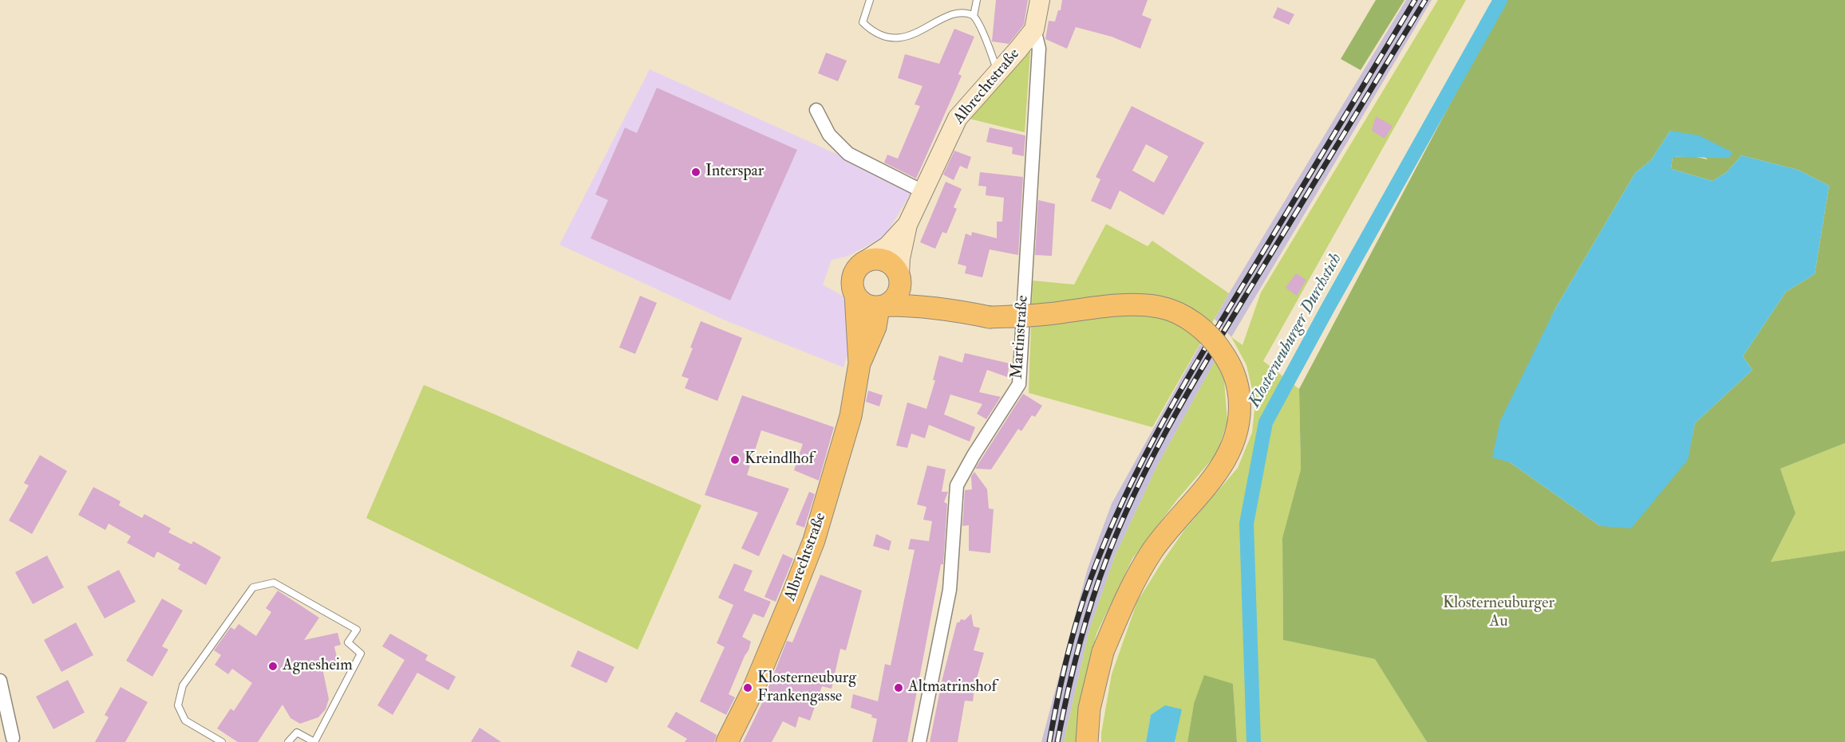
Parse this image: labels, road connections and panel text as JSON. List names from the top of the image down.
{
  "streets": {
    "main road": ["Albrechtstraße", "Martinstraße"]
  },
  "crossings": [
    ["Albrechtstraße", "Martinstraße"]
  ],
  "water": ["Klosterneuburger Durchstich"],
  "parks": ["Klosterneuburger Au"],
  "places": [
    "Interspar",
    "Kreindlhof",
    "Agnesheim",
    "Klosterneuburg Frankengasse",
    "Altmatrinshof"
  ]
}
